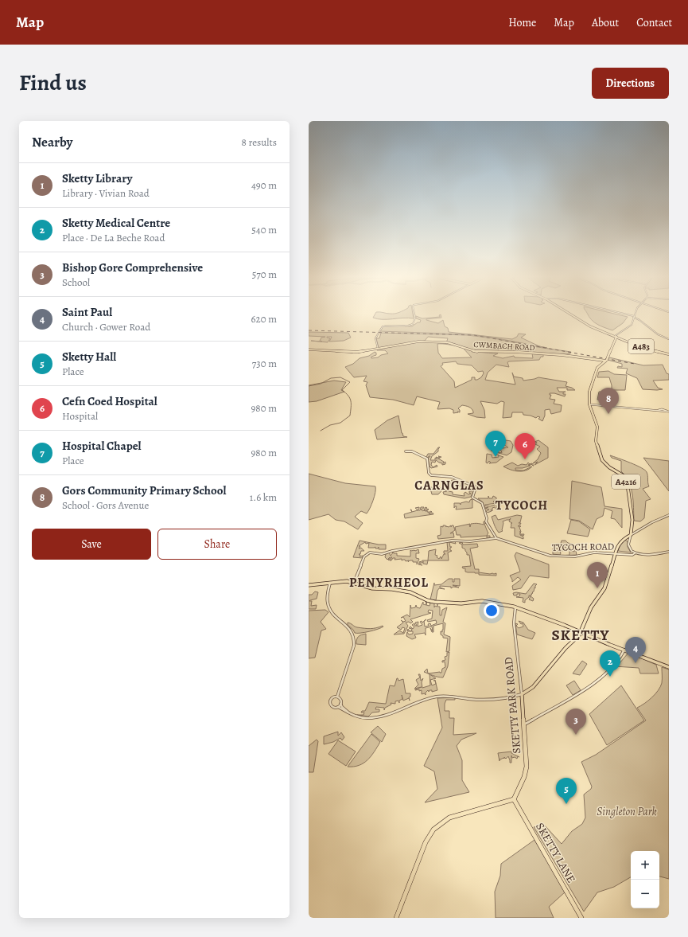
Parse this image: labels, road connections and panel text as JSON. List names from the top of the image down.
{
  "streets": {
    "main road": [
      "CWMBACH ROAD",
      "A483",
      "A4216",
      "SKETTY PARK ROAD",
      "SKETTY LANE"
    ],
    "street": ["TYCOCH ROAD"]
  },
  "crossings": [
    ["CWMBACH ROAD", "A4216"],
    ["A483", "A4216"],
    ["SKETTY PARK ROAD", "SKETTY LANE"]
  ],
  "districts": [
    "CARNGLAS",
    "TYCOCH",
    "PENYRHEOL",
    "SKETTY"
  ],
  "parks": ["Singleton Park"],
  "page": {
    "header": "Map",
    "nav": [
      "Home",
      "Map",
      "About",
      "Contact"
    ],
    "title": "Find us",
    "buttons": [
      "Directions",
      ["Save", "Share"]
    ],
    "heading": ["Nearby", "8 results"],
    "list": [
      {
        "mark": "1",
        "name": "Sketty Library",
        "note": "Library · Vivian Road",
        "value": "490 m"
      },
      {
        "mark": "2",
        "name": "Sketty Medical Centre",
        "note": "Place · De La Beche Road",
        "value": "540 m"
      },
      {
        "mark": "3",
        "name": "Bishop Gore Comprehensive",
        "note": "School",
        "value": "570 m"
      },
      {
        "mark": "4",
        "name": "Saint Paul",
        "note": "Church · Gower Road",
        "value": "620 m"
      },
      {
        "mark": "5",
        "name": "Sketty Hall",
        "note": "Place",
        "value": "730 m"
      },
      {
        "mark": "6",
        "name": "Cefn Coed Hospital",
        "note": "Hospital",
        "value": "980 m"
      },
      {
        "mark": "7",
        "name": "Hospital Chapel",
        "note": "Place",
        "value": "980 m"
      },
      {
        "mark": "8",
        "name": "Gors Community Primary School",
        "note": "School · Gors Avenue",
        "value": "1.6 km"
      }
    ],
    "pins": [
      "8",
      "7",
      "6",
      "1",
      "4",
      "2",
      "3",
      "5"
    ],
    "map_buttons": ["+", "−"]
  }
}
